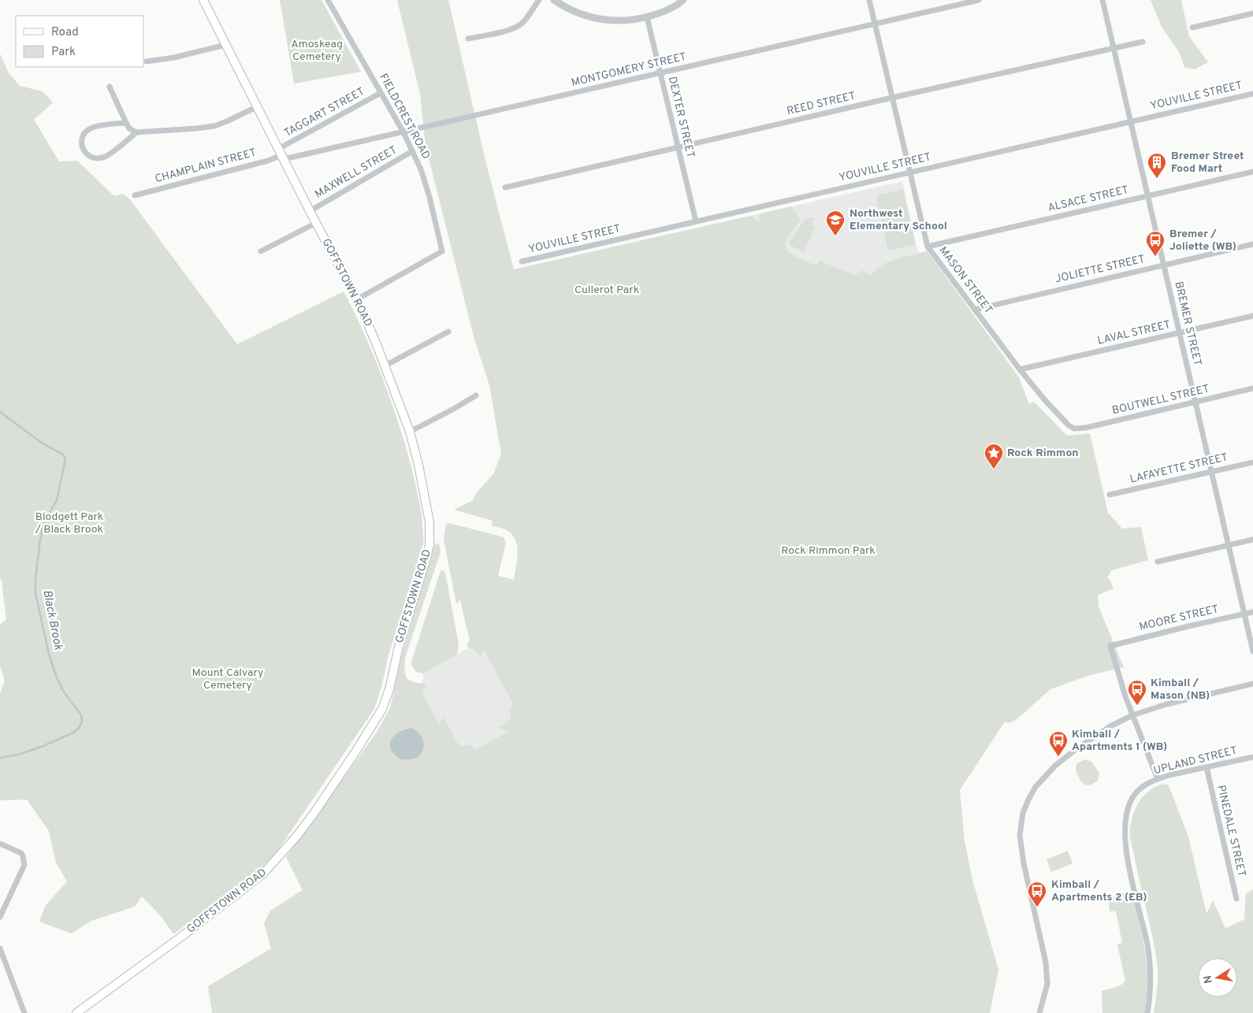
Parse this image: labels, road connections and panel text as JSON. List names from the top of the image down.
{
  "streets": {
    "main road": ["GOFFSTOWN ROAD"],
    "street": [
      "MONTGOMERY STREET",
      "YOUVILLE STREET",
      "REED STREET",
      "TAGGART STREET",
      "FIELDCREST ROAD",
      "DEXTER STREET",
      "CHAMPLAIN STREET",
      "MAXWELL STREET",
      "ALSACE STREET",
      "JOLIETTE STREET",
      "MASON STREET",
      "BREMER STREET",
      "LAVAL STREET",
      "BOUTWELL STREET",
      "LAFAYETTE STREET",
      "MOORE STREET",
      "UPLAND STREET",
      "PINEDALE STREET"
    ]
  },
  "crossings": [
    ["MONTGOMERY STREET", "TAGGART STREET"],
    ["MONTGOMERY STREET", "FIELDCREST ROAD"],
    ["MONTGOMERY STREET", "DEXTER STREET"],
    ["MONTGOMERY STREET", "CHAMPLAIN STREET"],
    ["MONTGOMERY STREET", "MASON STREET"],
    ["MONTGOMERY STREET", "GOFFSTOWN ROAD"],
    ["YOUVILLE STREET", "DEXTER STREET"],
    ["YOUVILLE STREET", "MASON STREET"],
    ["YOUVILLE STREET", "BREMER STREET"],
    ["REED STREET", "DEXTER STREET"],
    ["REED STREET", "MASON STREET"],
    ["REED STREET", "BREMER STREET"],
    ["TAGGART STREET", "FIELDCREST ROAD"],
    ["TAGGART STREET", "CHAMPLAIN STREET"],
    ["TAGGART STREET", "GOFFSTOWN ROAD"],
    ["FIELDCREST ROAD", "MAXWELL STREET"],
    ["FIELDCREST ROAD", "GOFFSTOWN ROAD"],
    ["CHAMPLAIN STREET", "GOFFSTOWN ROAD"],
    ["MAXWELL STREET", "GOFFSTOWN ROAD"],
    ["ALSACE STREET", "MASON STREET"],
    ["ALSACE STREET", "BREMER STREET"],
    ["JOLIETTE STREET", "MASON STREET"],
    ["JOLIETTE STREET", "BREMER STREET"],
    ["MASON STREET", "LAVAL STREET"],
    ["MASON STREET", "BOUTWELL STREET"],
    ["BREMER STREET", "LAVAL STREET"],
    ["BREMER STREET", "BOUTWELL STREET"],
    ["BREMER STREET", "LAFAYETTE STREET"],
    ["BREMER STREET", "MOORE STREET"],
    ["UPLAND STREET", "PINEDALE STREET"]
  ],
  "water": ["Black Brook"],
  "parks": [
    "Amoskeag Cemetery",
    "Cullerot Park",
    "Blodgett Park / Black Brook",
    "Rock Rimmon Park",
    "Mount Calvary Cemetery"
  ],
  "places": {
    "building": ["Bremer Street Food Mart"],
    "school or university": ["Northwest Elementary School"],
    "bus stop": [
      "Bremer / Joliette (WB)",
      "Kimball / Mason (NB)",
      "Kimball / Apartments 1 (WB)",
      "Kimball / Apartments 2 (EB)"
    ],
    "place": ["Rock Rimmon"]
  },
  "legend": ["Road", "Park"],
  "north": "left"
}
